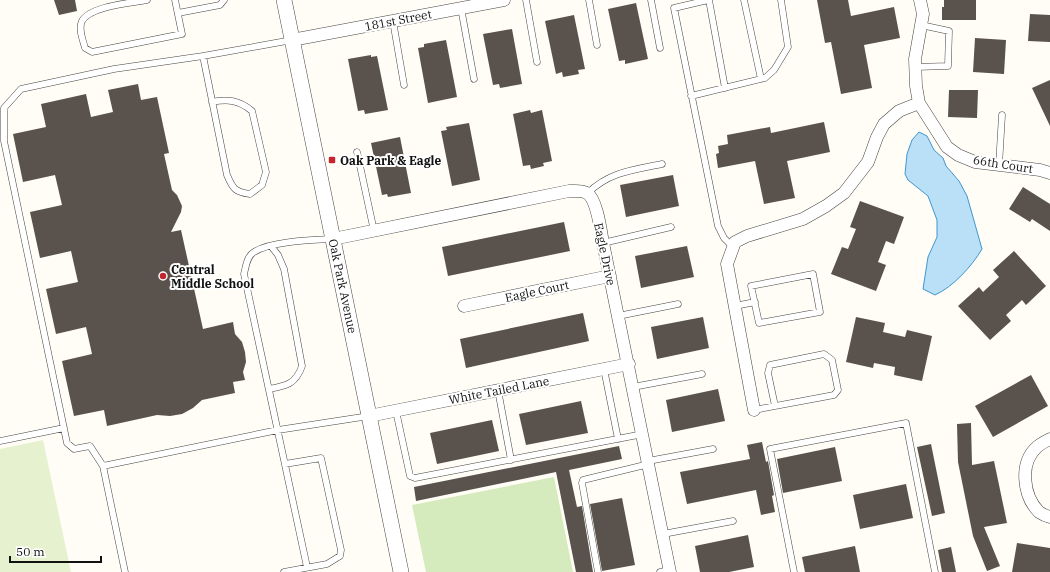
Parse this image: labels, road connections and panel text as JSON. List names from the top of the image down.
{
  "streets": {
    "street": [
      "181st Street",
      "66th Court",
      "Eagle Drive",
      "Oak Park Avenue",
      "Eagle Court",
      "White Tailed Lane"
    ]
  },
  "crossings": [
    ["181st Street", "Oak Park Avenue"],
    ["Eagle Drive", "Eagle Court"],
    ["Eagle Drive", "White Tailed Lane"],
    ["Oak Park Avenue", "White Tailed Lane"]
  ],
  "places": {
    "transit": ["Oak Park & Eagle"],
    "other": ["Central Middle School"]
  },
  "scale_bar": "50 m"
}
